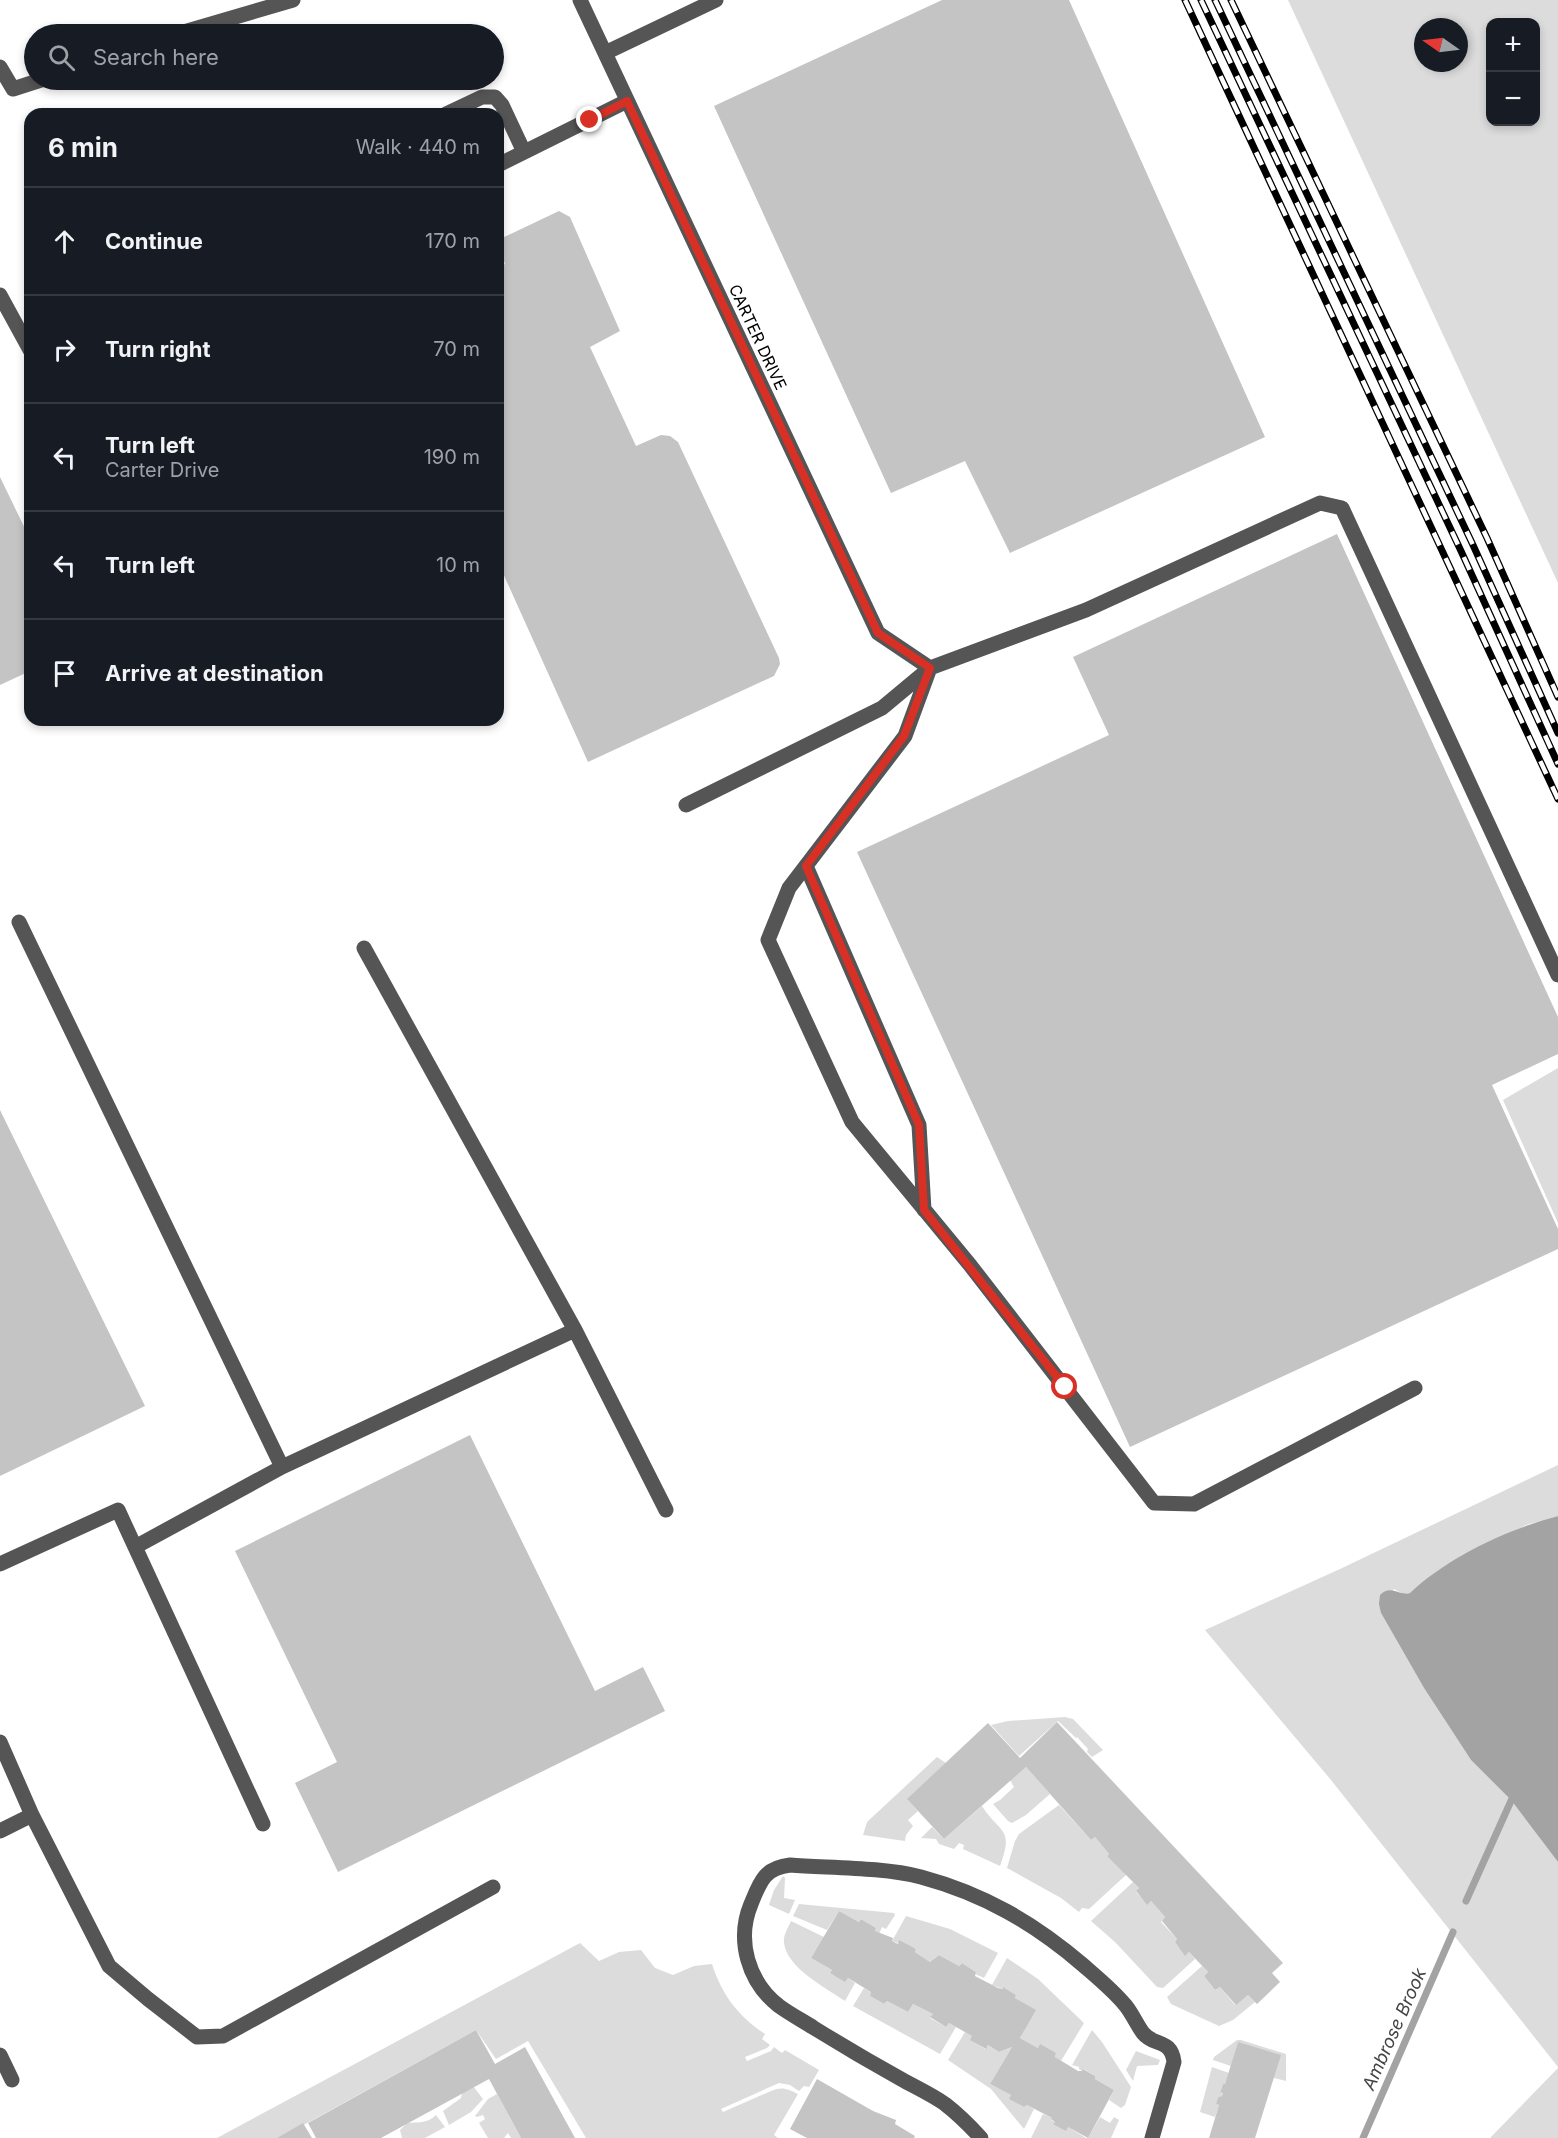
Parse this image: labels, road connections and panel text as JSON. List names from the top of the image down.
{
  "streets": {
    "street": ["CARTER DRIVE"]
  },
  "water": ["Ambrose Brook"],
  "north": "left",
  "page": {
    "map_buttons": ["+", "−"],
    "search": "Search here",
    "heading": ["6 min", "Walk · 440 m"],
    "list": [
      ["Continue", "170 m"],
      ["Turn right", "70 m"],
      ["Turn left", "Carter Drive", "190 m"],
      ["Turn left", "10 m"],
      "Arrive at destination"
    ]
  }
}
